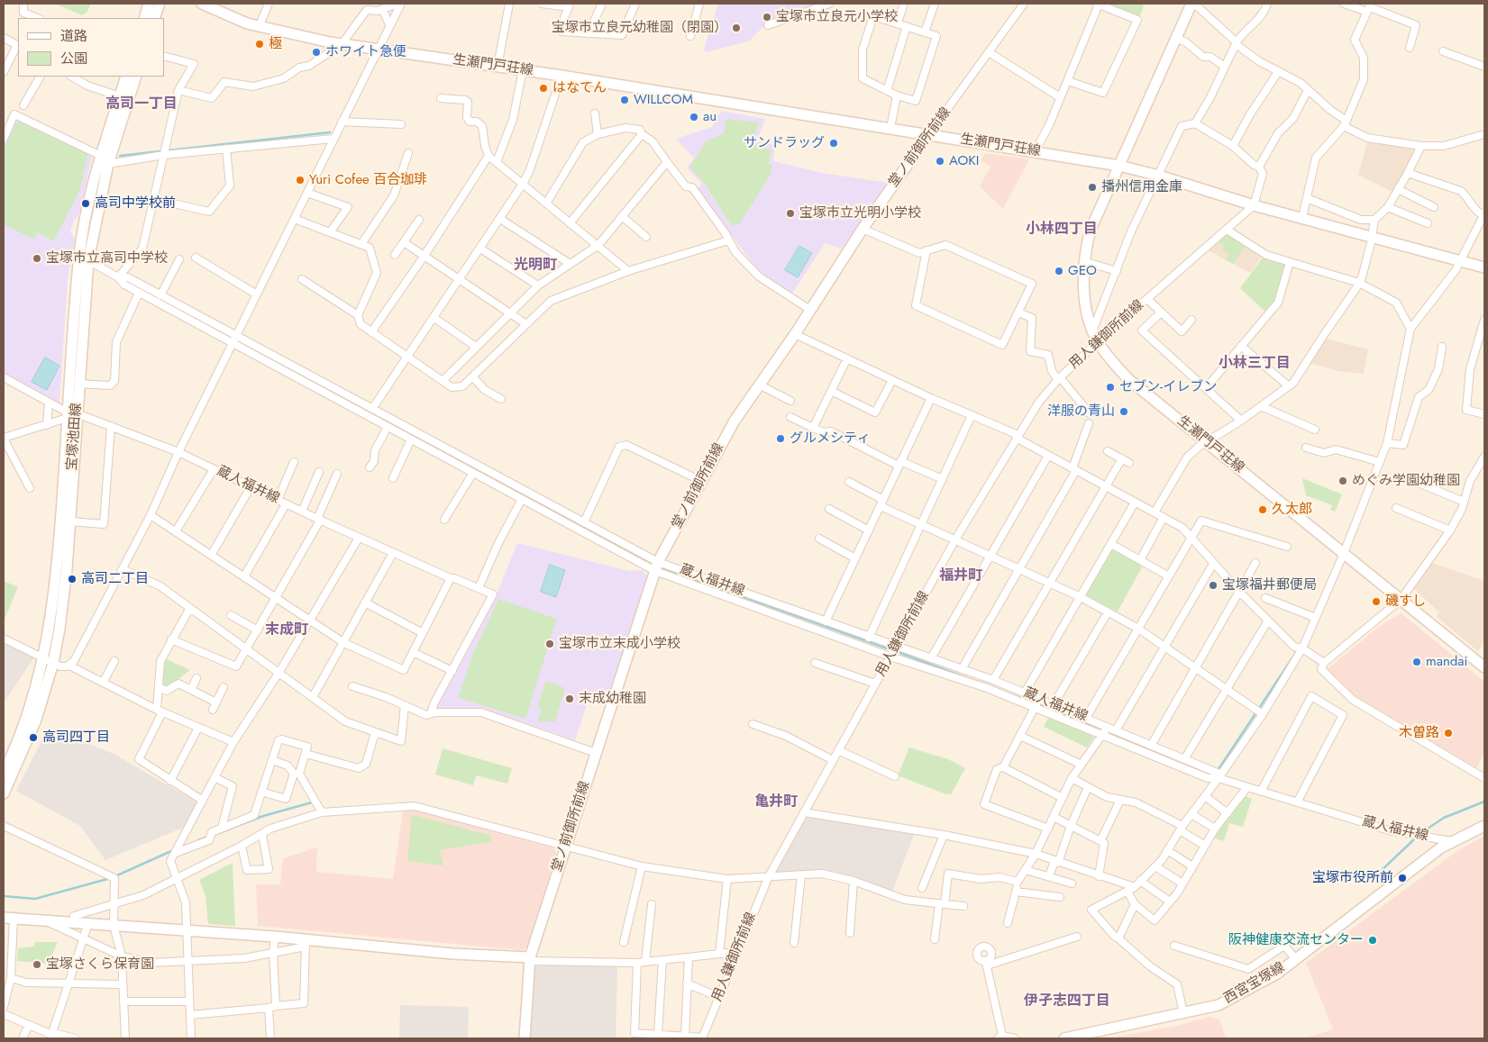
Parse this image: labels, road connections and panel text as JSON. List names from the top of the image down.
{
  "streets": {
    "street": [
      "生瀬門戸荘線",
      "堂ノ前御所前線",
      "用人鎌御所前線",
      "宝塚池田線",
      "蔵人福井線",
      "西宮宝塚線"
    ]
  },
  "crossings": [
    ["生瀬門戸荘線", "堂ノ前御所前線"],
    ["生瀬門戸荘線", "用人鎌御所前線"],
    ["堂ノ前御所前線", "蔵人福井線"],
    ["用人鎌御所前線", "蔵人福井線"],
    ["宝塚池田線", "蔵人福井線"],
    ["蔵人福井線", "西宮宝塚線"]
  ],
  "districts": [
    "高司一丁目",
    "小林四丁目",
    "光明町",
    "小林三丁目",
    "福井町",
    "末成町",
    "亀井町",
    "伊孑志四丁目"
  ],
  "places": [
    "宝塚市立良元小学校",
    "宝塚市立良元幼稚園（閉園）",
    "極",
    "ホワイト急便",
    "はなてん",
    "WILLCOM",
    "au",
    "サンドラッグ",
    "AOKI",
    "Yuri Cofee 百合珈琲",
    "播州信用金庫",
    "高司中学校前",
    "宝塚市立光明小学校",
    "宝塚市立高司中学校",
    "GEO",
    "セブン-イレブン",
    "洋服の青山",
    "グルメシティ",
    "めぐみ学園幼稚園",
    "久太郎",
    "高司二丁目",
    "宝塚福井郵便局",
    "磯すし",
    "宝塚市立末成小学校",
    "mandai",
    "末成幼稚園",
    "木曽路",
    "高司四丁目",
    "宝塚市役所前",
    "阪神健康交流センター",
    "宝塚さくら保育園"
  ],
  "legend": ["道路", "公園"]
}
